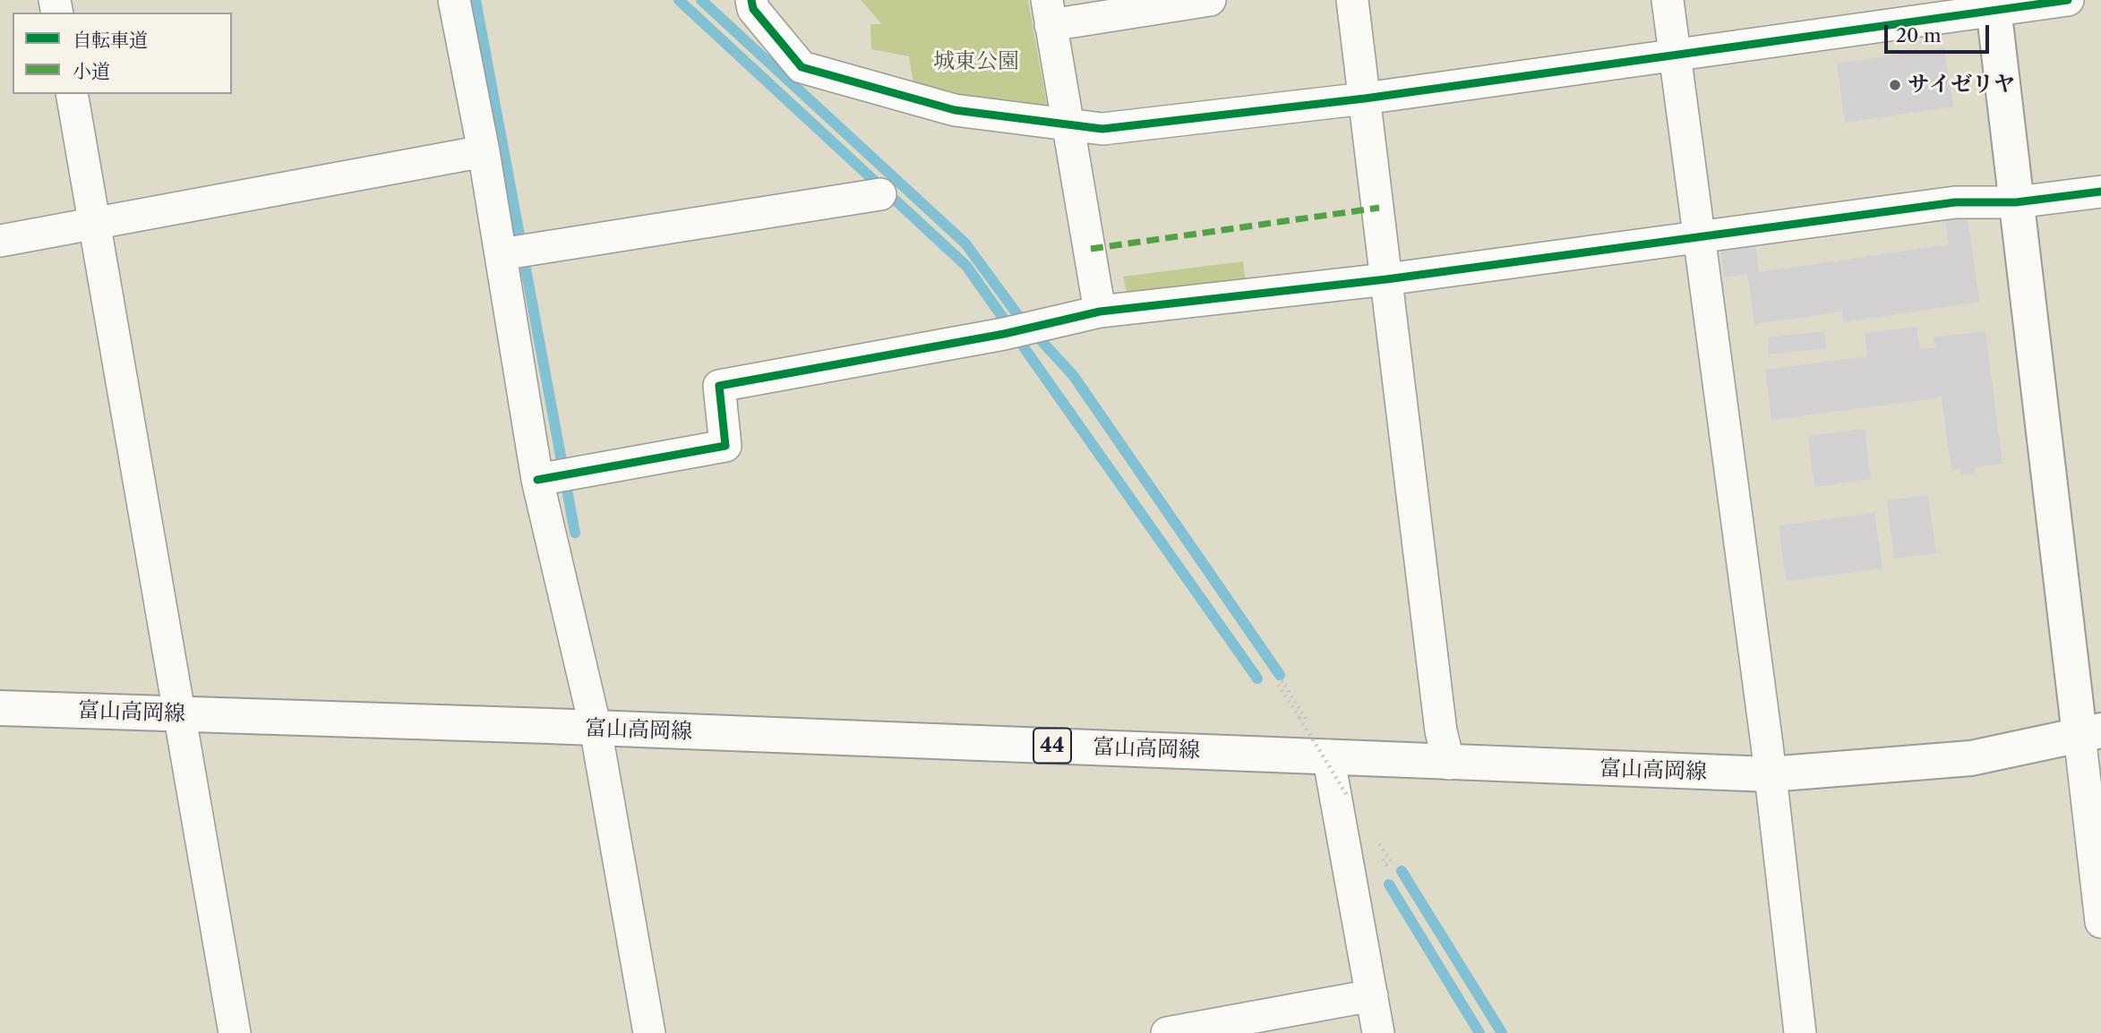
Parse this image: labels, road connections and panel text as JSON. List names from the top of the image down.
{
  "streets": {
    "main road": ["富山高岡線", "44"]
  },
  "parks": ["城東公園"],
  "places": ["サイゼリヤ"],
  "legend": ["自転車道", "小道"],
  "scale_bar": "20 m"
}
